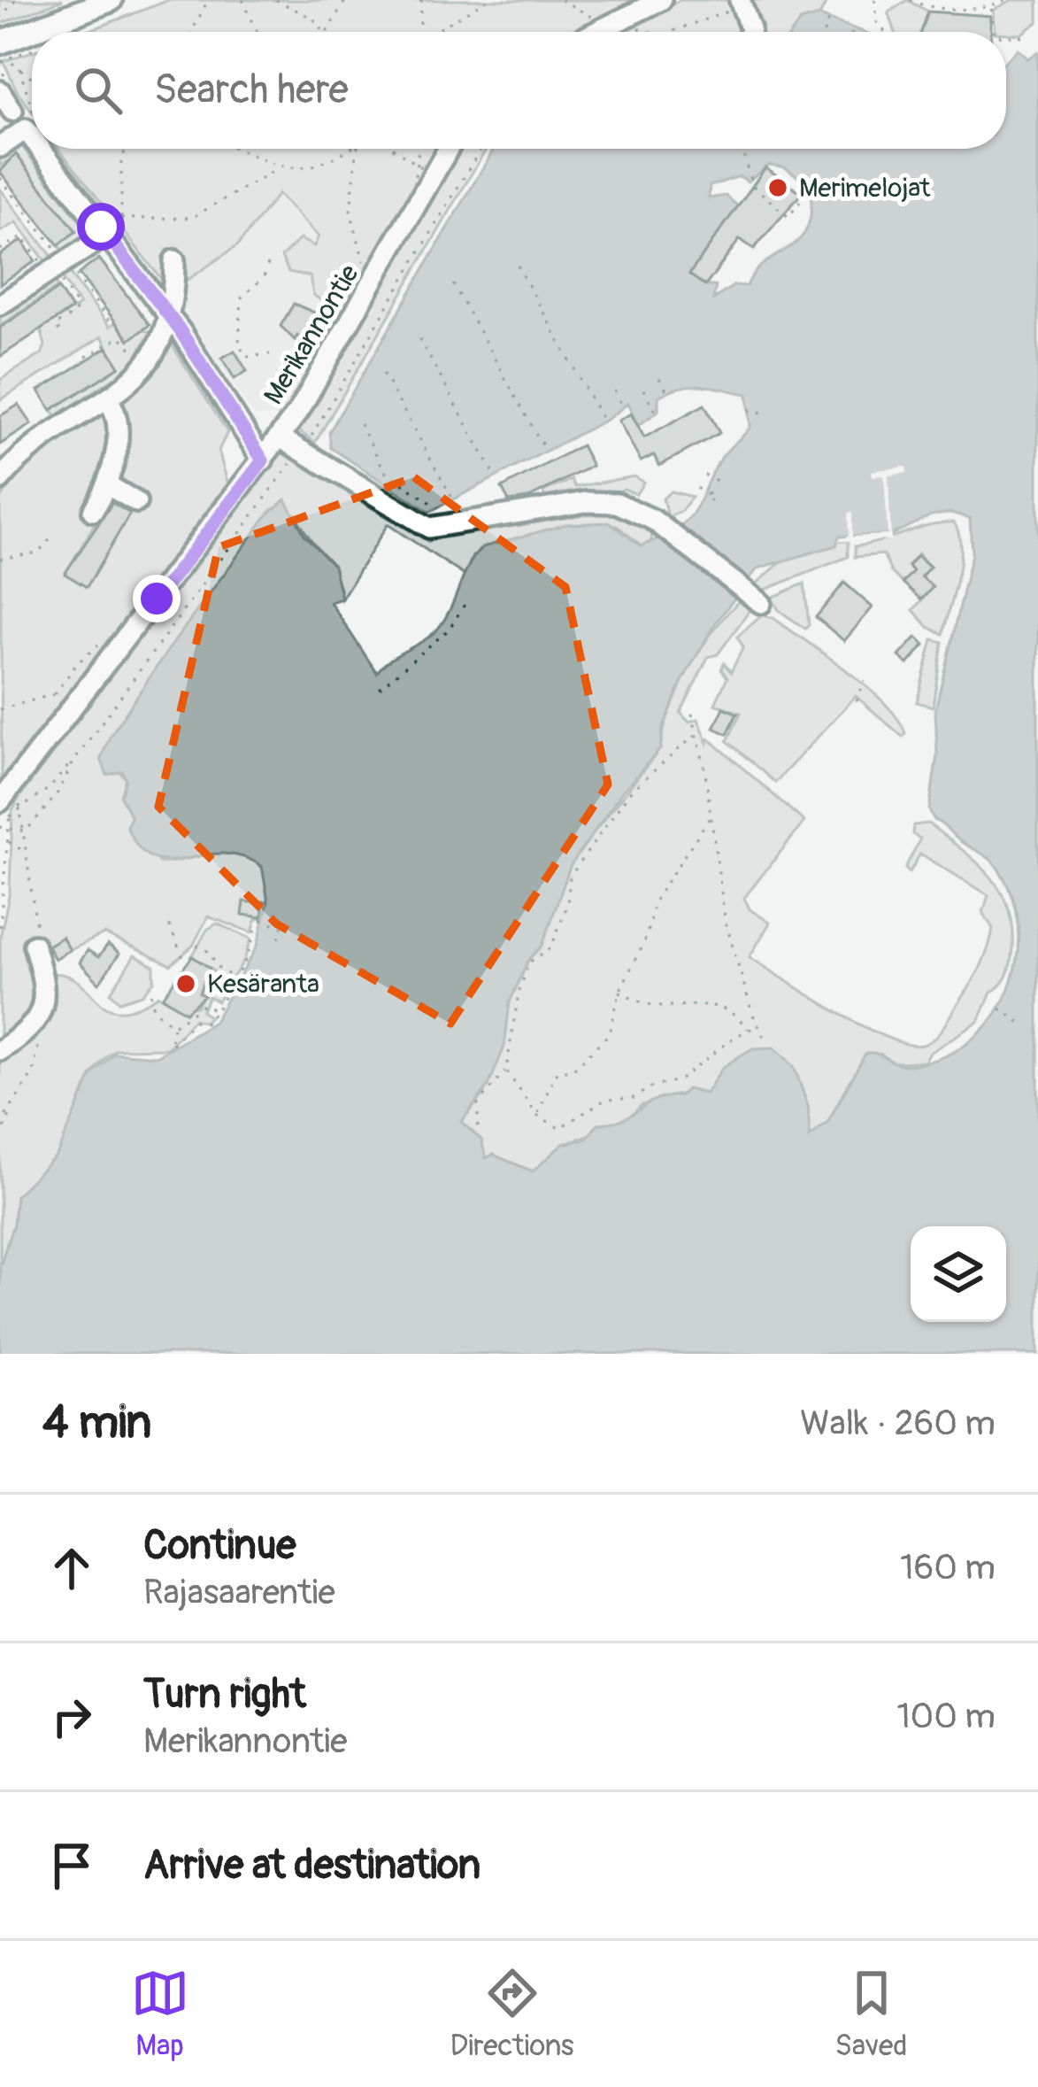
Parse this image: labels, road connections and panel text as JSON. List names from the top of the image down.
{
  "streets": {
    "street": ["Merikannontie"]
  },
  "places": ["Merimelojat", "Kesäranta"],
  "page": {
    "search": "Search here",
    "heading": ["4 min", "Walk · 260 m"],
    "list": [
      ["Continue", "Rajasaarentie", "160 m"],
      ["Turn right", "Merikannontie", "100 m"],
      "Arrive at destination"
    ],
    "nav": ["Map", "Directions", "Saved"]
  }
}
